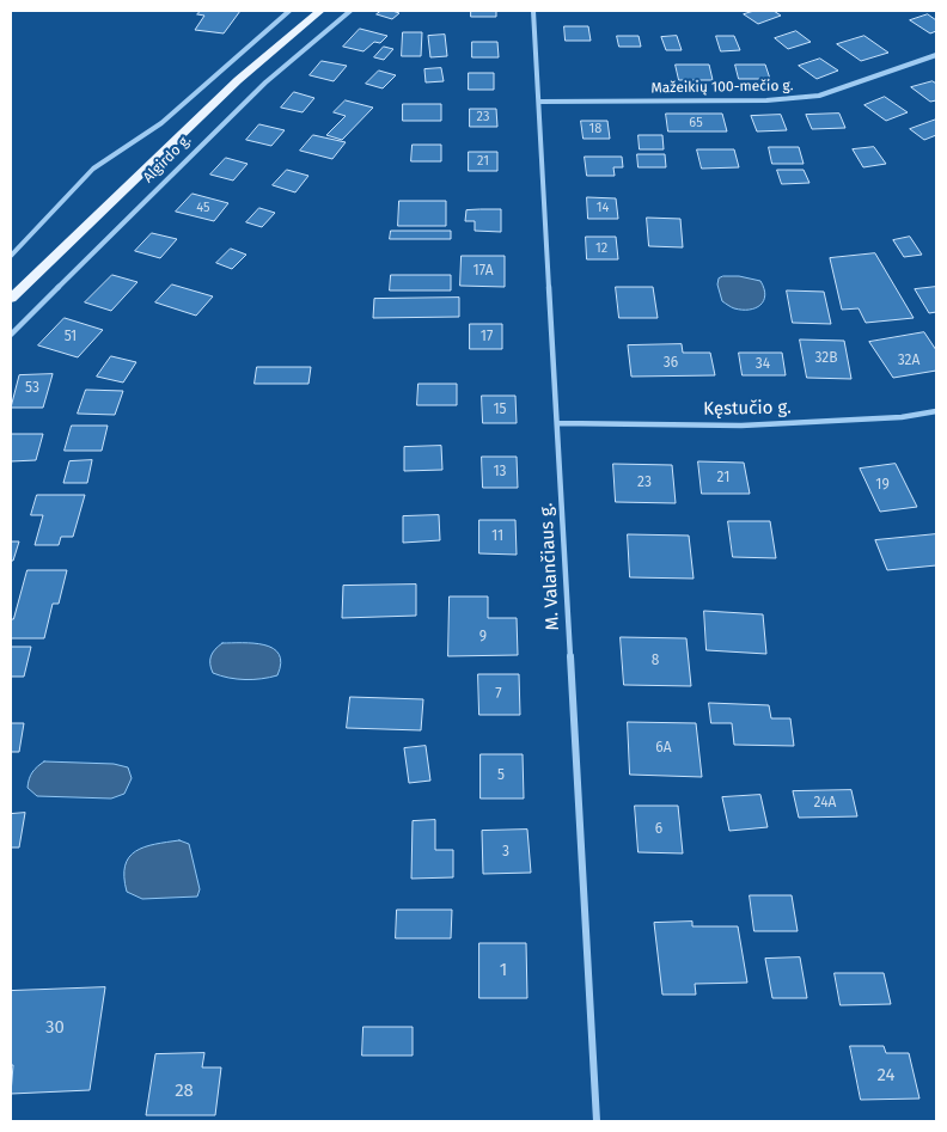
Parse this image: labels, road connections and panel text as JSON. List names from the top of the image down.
{
  "streets": {
    "main road": ["Algirdo g."],
    "street": ["Mažeikių 100-mečio g.", "Kęstučio g.", "M. Valančiaus g."]
  },
  "crossings": [
    ["Mažeikių 100-mečio g.", "M. Valančiaus g."],
    ["Kęstučio g.", "M. Valančiaus g."]
  ],
  "house_numbers": [
    "23",
    "65",
    "18",
    "21",
    "45",
    "14",
    "12",
    "17A",
    "51",
    "17",
    "32B",
    "32A",
    "36",
    "34",
    "53",
    "15",
    "13",
    "21",
    "23",
    "19",
    "11",
    "9",
    "8",
    "7",
    "6A",
    "5",
    "24A",
    "6",
    "3",
    "1",
    "30",
    "24",
    "28"
  ]
}
